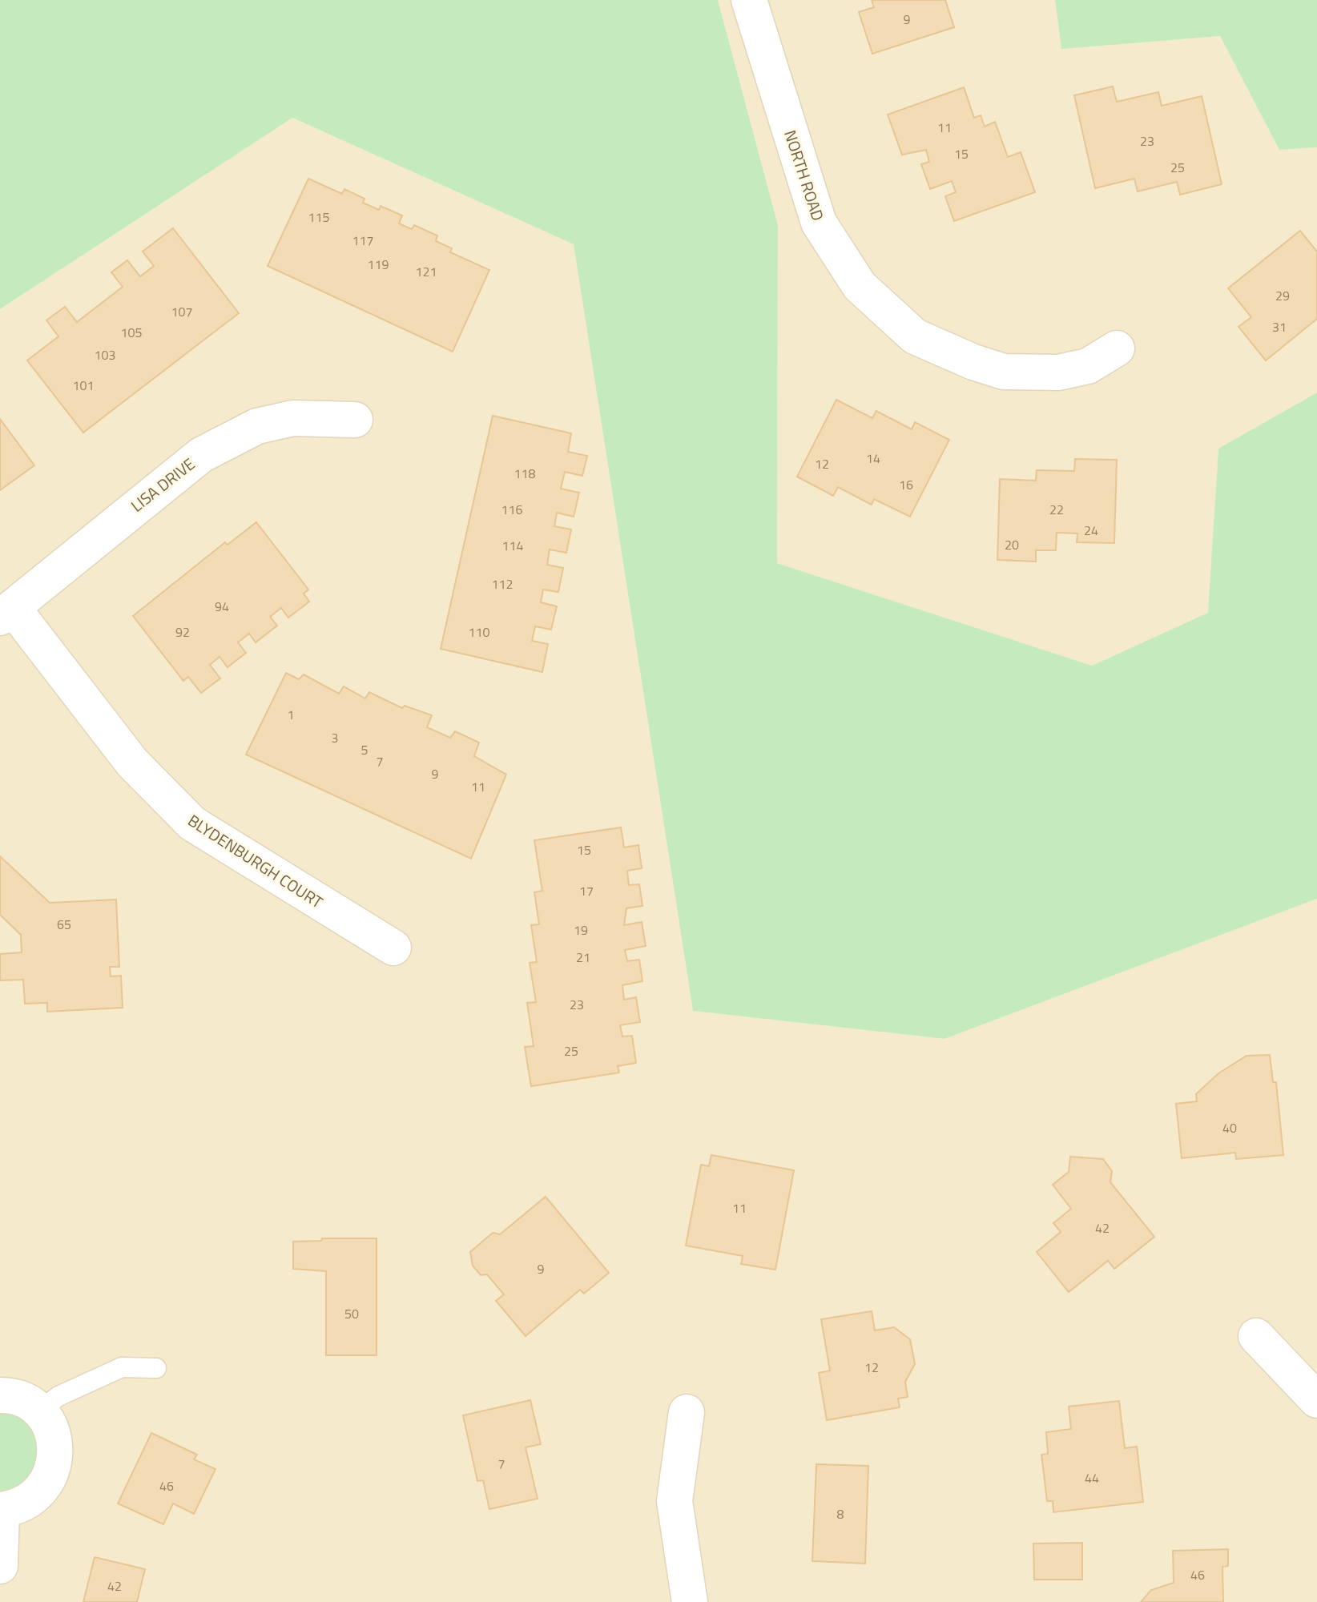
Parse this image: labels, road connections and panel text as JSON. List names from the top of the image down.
{
  "streets": {
    "street": ["NORTH ROAD", "LISA DRIVE", "BLYDENBURGH COURT"]
  },
  "crossings": [
    ["LISA DRIVE", "BLYDENBURGH COURT"]
  ],
  "house_numbers": [
    "9",
    "11",
    "23",
    "15",
    "25",
    "115",
    "117",
    "119",
    "121",
    "29",
    "107",
    "31",
    "105",
    "103",
    "101",
    "14",
    "12",
    "118",
    "16",
    "116",
    "22",
    "24",
    "20",
    "114",
    "112",
    "94",
    "92",
    "110",
    "1",
    "3",
    "5",
    "7",
    "9",
    "11",
    "15",
    "17",
    "65",
    "19",
    "21",
    "23",
    "25",
    "40",
    "11",
    "42",
    "9",
    "50",
    "12",
    "7",
    "44",
    "46",
    "8",
    "46",
    "42"
  ]
}
